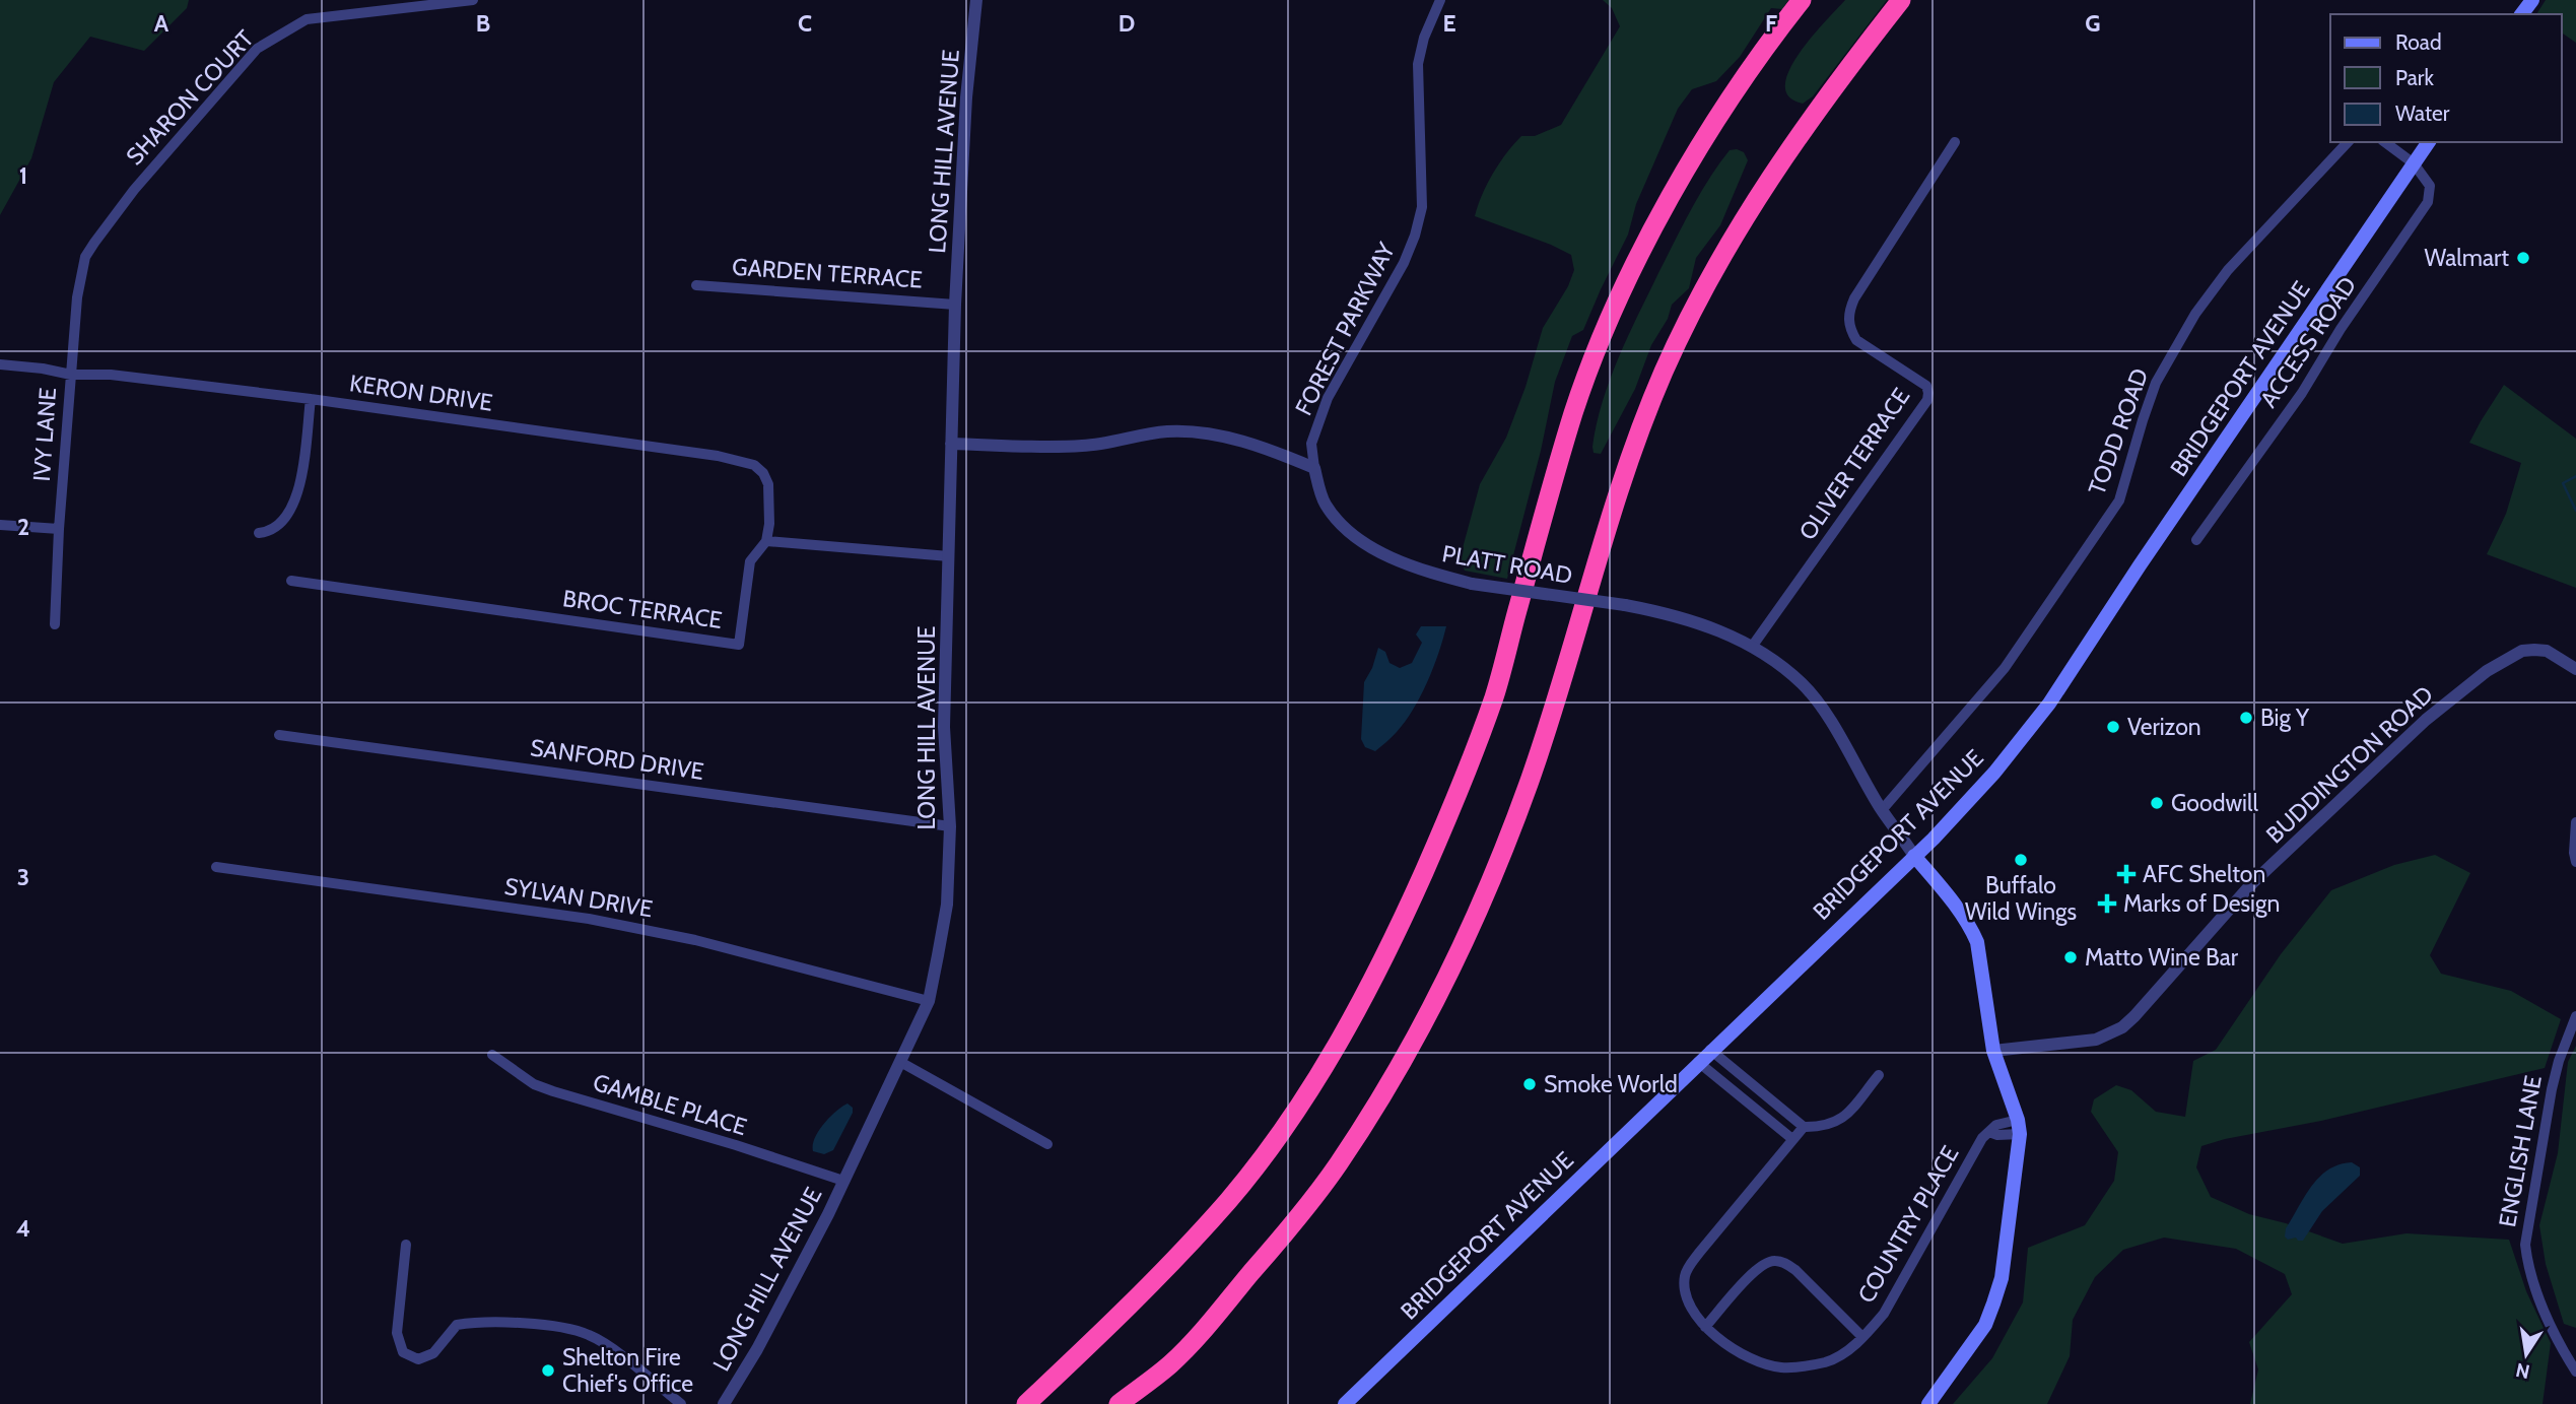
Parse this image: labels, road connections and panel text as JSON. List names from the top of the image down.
{
  "streets": {
    "main road": ["BRIDGEPORT AVENUE"],
    "street": [
      "SHARON COURT",
      "LONG HILL AVENUE",
      "GARDEN TERRACE",
      "FOREST PARKWAY",
      "ACCESS ROAD",
      "KERON DRIVE",
      "TODD ROAD",
      "IVY LANE",
      "OLIVER TERRACE",
      "PLATT ROAD",
      "BROC TERRACE",
      "SANFORD DRIVE",
      "BUDDINGTON ROAD",
      "SYLVAN DRIVE",
      "GAMBLE PLACE",
      "ENGLISH LANE",
      "COUNTRY PLACE"
    ]
  },
  "crossings": [
    ["SHARON COURT", "KERON DRIVE"],
    ["SHARON COURT", "IVY LANE"],
    ["LONG HILL AVENUE", "GARDEN TERRACE"],
    ["LONG HILL AVENUE", "SANFORD DRIVE"],
    ["LONG HILL AVENUE", "SYLVAN DRIVE"],
    ["LONG HILL AVENUE", "GAMBLE PLACE"],
    ["FOREST PARKWAY", "PLATT ROAD"],
    ["ACCESS ROAD", "BRIDGEPORT AVENUE"],
    ["BRIDGEPORT AVENUE", "PLATT ROAD"],
    ["KERON DRIVE", "IVY LANE"],
    ["KERON DRIVE", "BROC TERRACE"],
    ["TODD ROAD", "PLATT ROAD"],
    ["OLIVER TERRACE", "PLATT ROAD"]
  ],
  "places": {
    "other": [
      "Walmart",
      "Big Y",
      "Verizon",
      "Goodwill",
      "Buffalo Wild Wings",
      "Matto Wine Bar",
      "Smoke World",
      "Shelton Fire Chief's Office"
    ],
    "health": ["AFC Shelton", "Marks of Design"]
  },
  "legend": ["Road", "Park", "Water"],
  "north": "bottom",
  "grid": {
    "columns": [
      "A",
      "B",
      "C",
      "D",
      "E",
      "F",
      "G"
    ],
    "rows": [
      "1",
      "2",
      "3",
      "4"
    ]
  }
}
